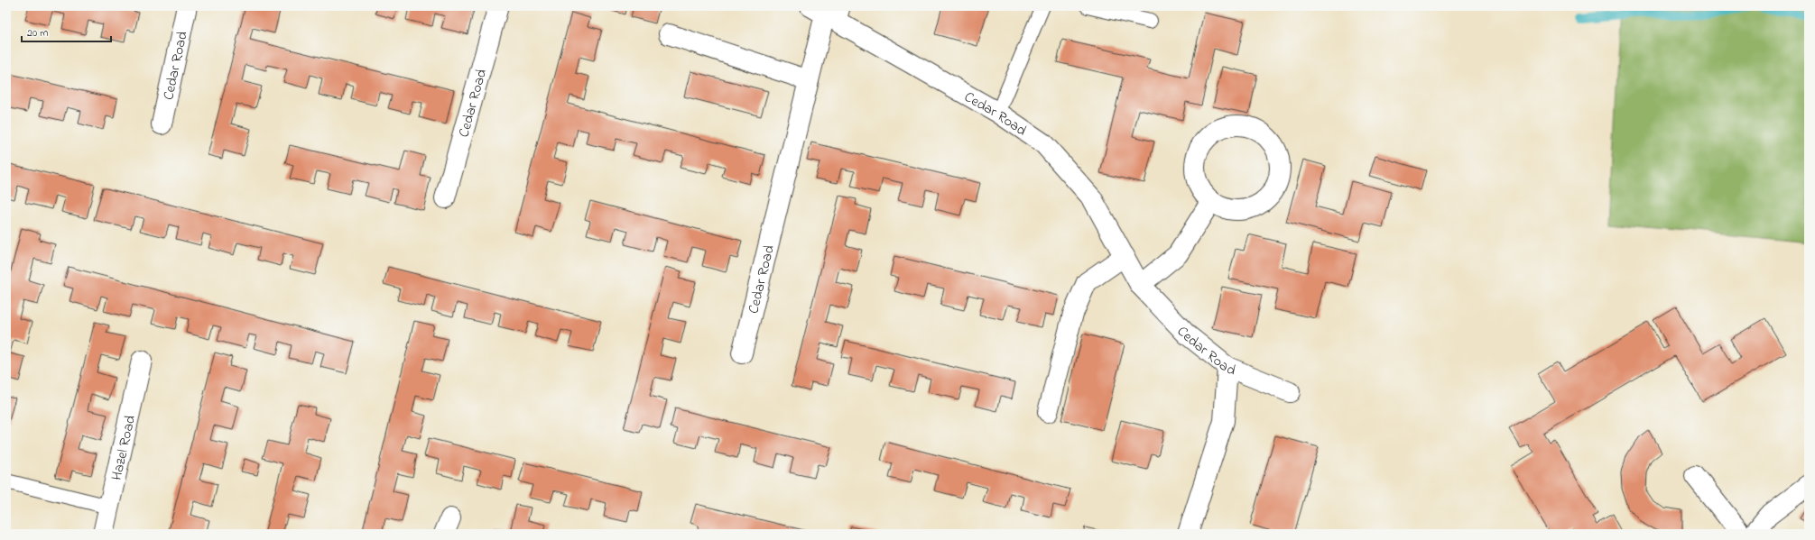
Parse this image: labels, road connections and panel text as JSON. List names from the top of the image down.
{
  "streets": {
    "street": ["Cedar Road", "Hazel Road"]
  },
  "scale_bar": "20 m"
}
